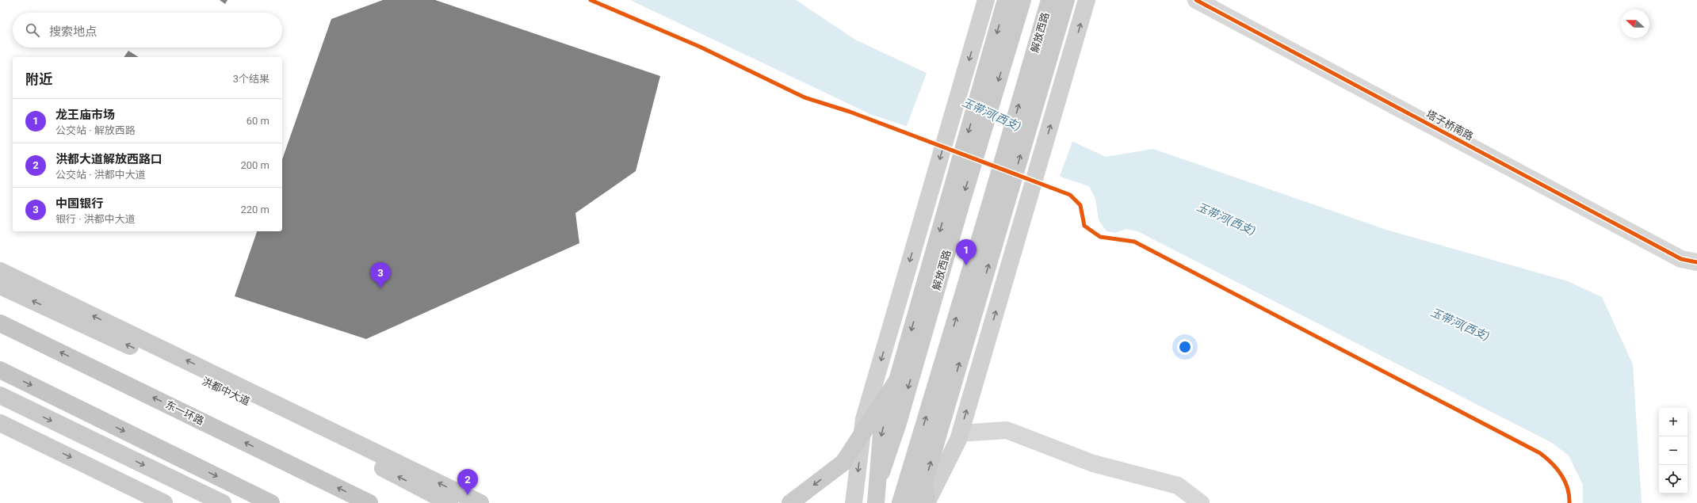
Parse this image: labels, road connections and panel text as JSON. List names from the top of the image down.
{
  "streets": {
    "highway": ["东一环路"],
    "main road": ["解放西路", "洪都中大道"],
    "street": ["塔子桥南路"]
  },
  "water": ["玉带河(西支)"],
  "north": "left",
  "page": {
    "search": "搜索地点",
    "heading": ["附近", "3个结果"],
    "list": [
      {
        "mark": "1",
        "name": "龙王庙市场",
        "note": "公交站 · 解放西路",
        "value": "60 m"
      },
      {
        "mark": "2",
        "name": "洪都大道解放西路口",
        "note": "公交站 · 洪都中大道",
        "value": "200 m"
      },
      {
        "mark": "3",
        "name": "中国银行",
        "note": "银行 · 洪都中大道",
        "value": "220 m"
      }
    ],
    "pins": ["1", "3", "2"],
    "map_buttons": ["+", "−"]
  }
}
